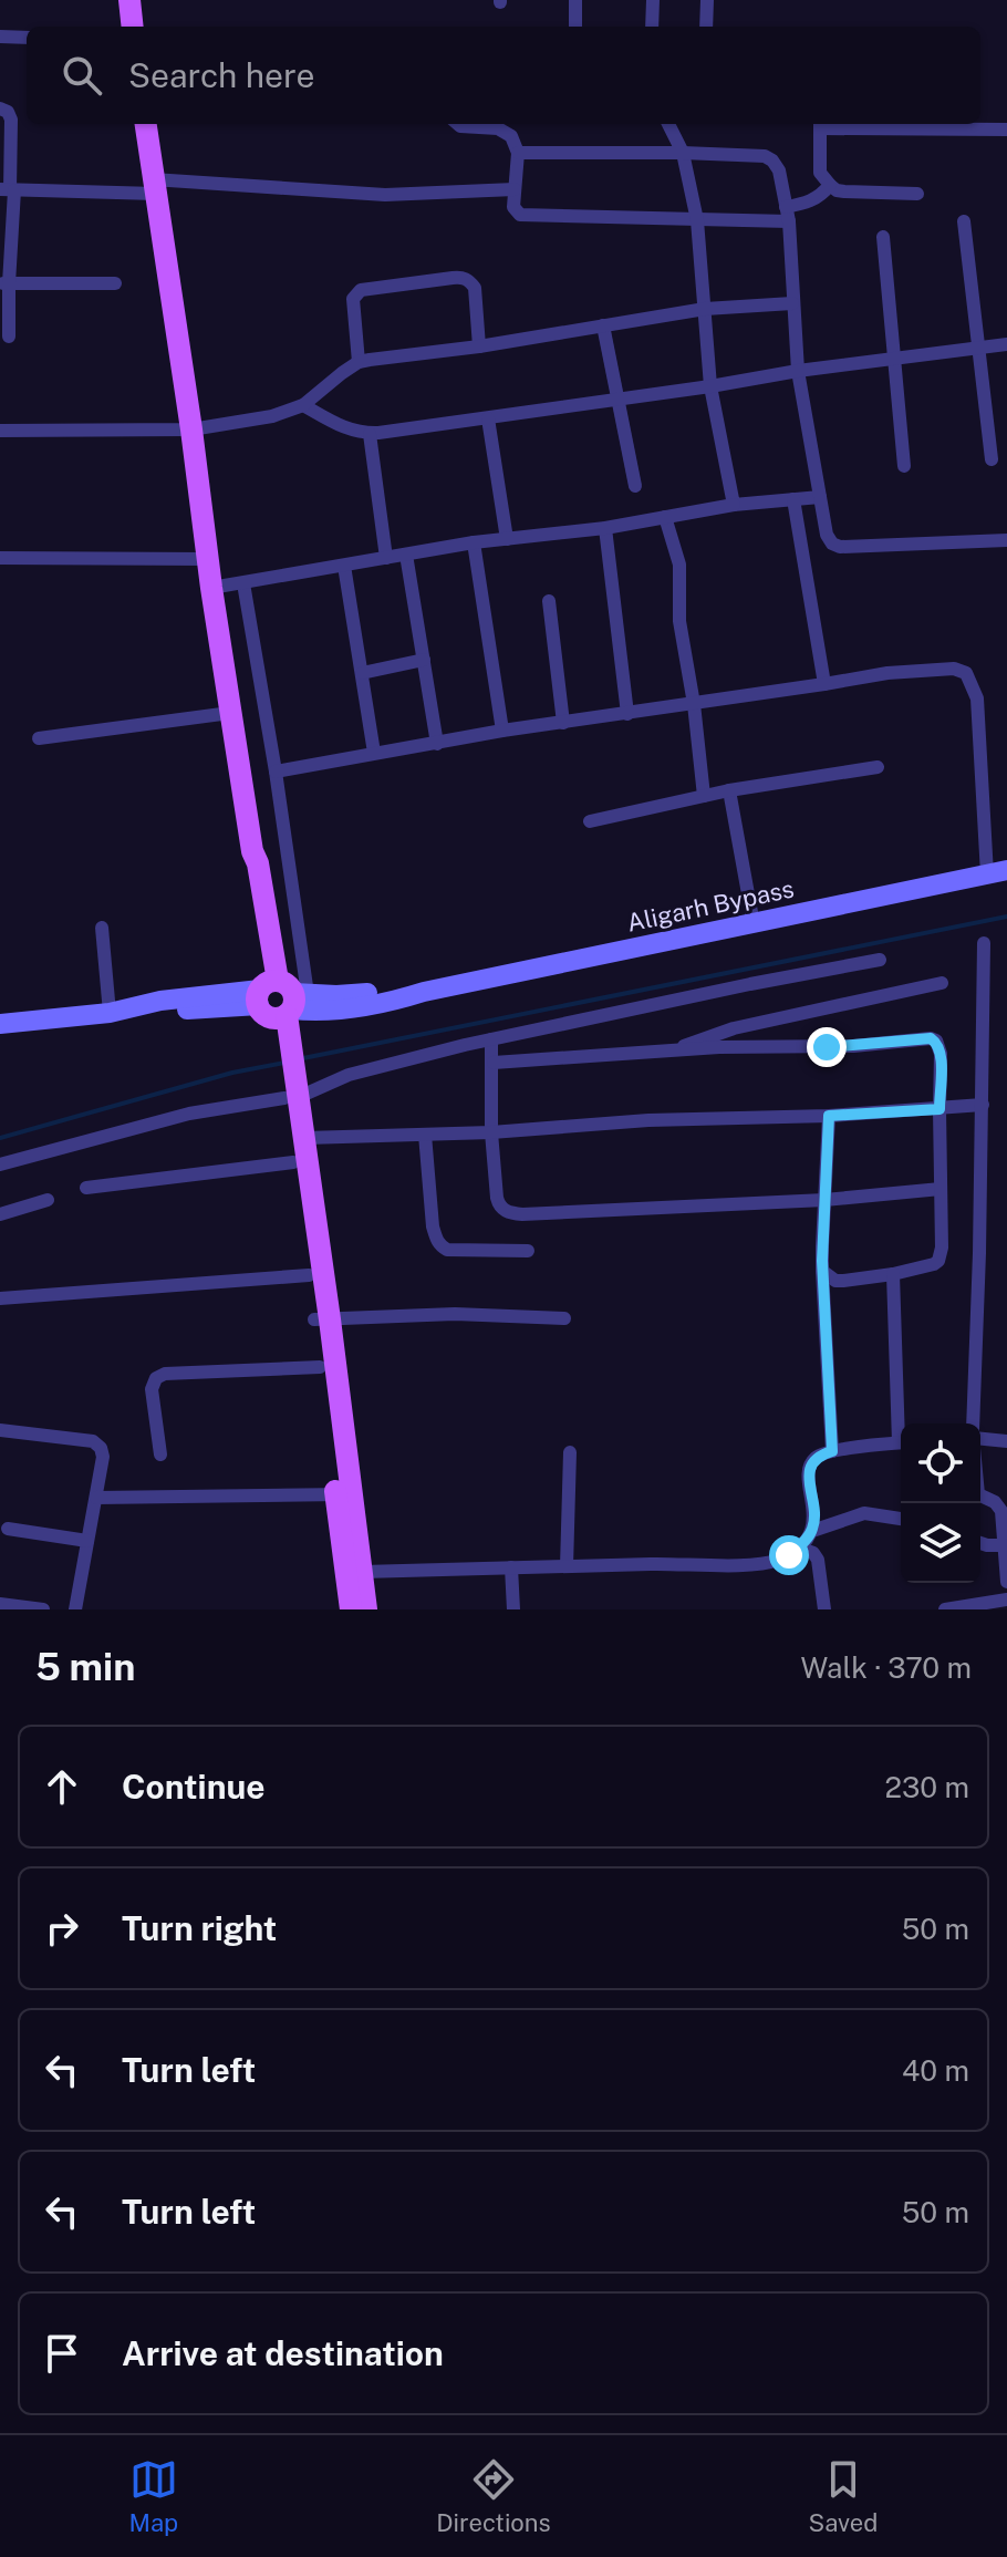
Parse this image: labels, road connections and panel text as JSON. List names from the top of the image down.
{
  "streets": {
    "main road": ["Aligarh Bypass"]
  },
  "page": {
    "search": "Search here",
    "heading": ["5 min", "Walk · 370 m"],
    "list": [
      ["Continue", "230 m"],
      ["Turn right", "50 m"],
      ["Turn left", "40 m"],
      ["Turn left", "50 m"],
      "Arrive at destination"
    ],
    "nav": ["Map", "Directions", "Saved"]
  }
}
